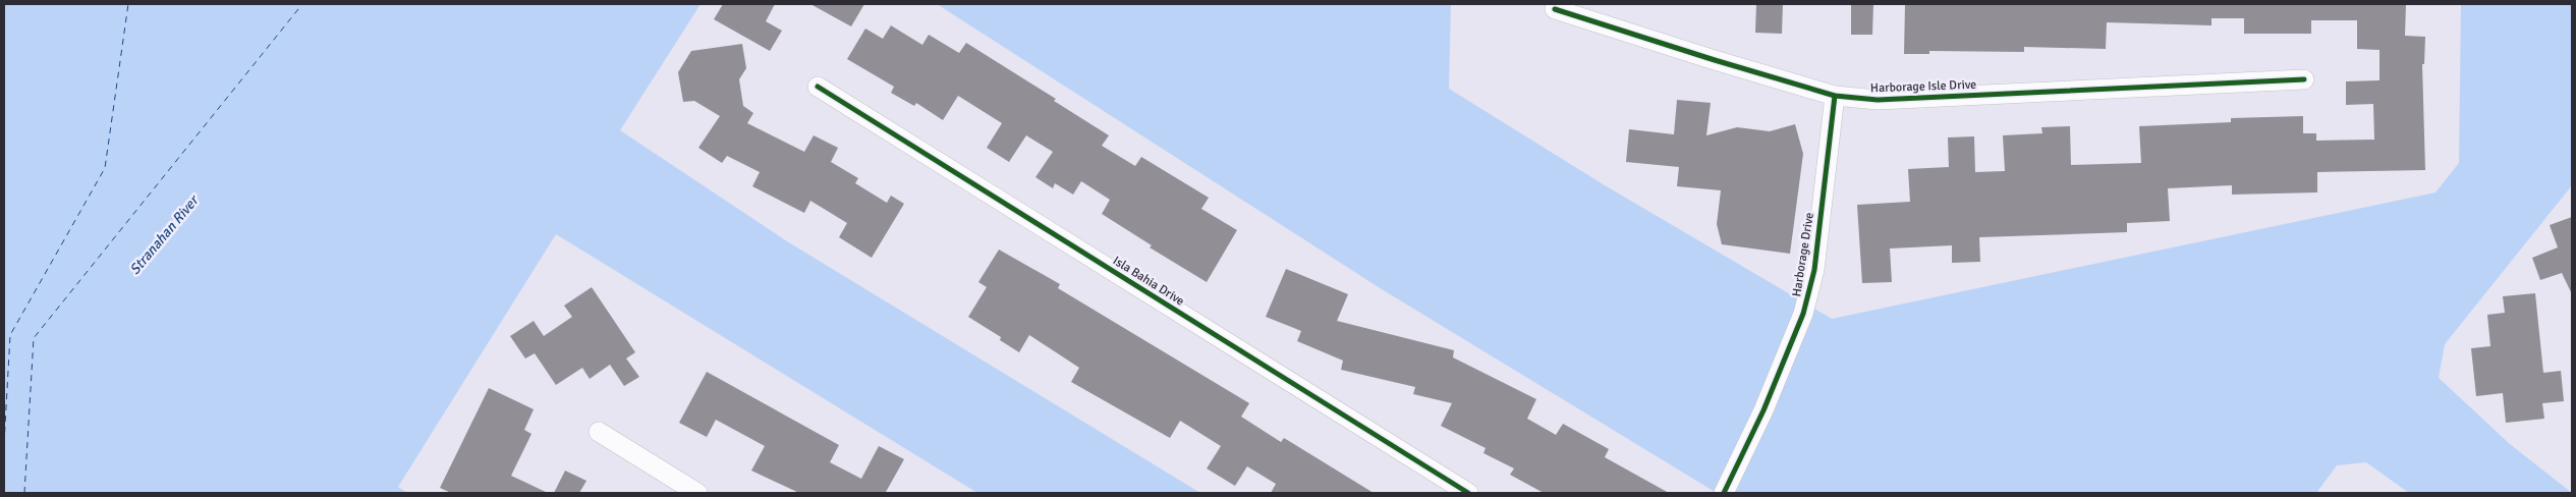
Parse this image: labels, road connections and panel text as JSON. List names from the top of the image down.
{
  "streets": {
    "street": ["Harborage Isle Drive", "Harborage Drive", "Isla Bahia Drive"]
  },
  "crossings": [
    ["Harborage Isle Drive", "Harborage Drive"]
  ],
  "water": ["Stranahan River"]
}
